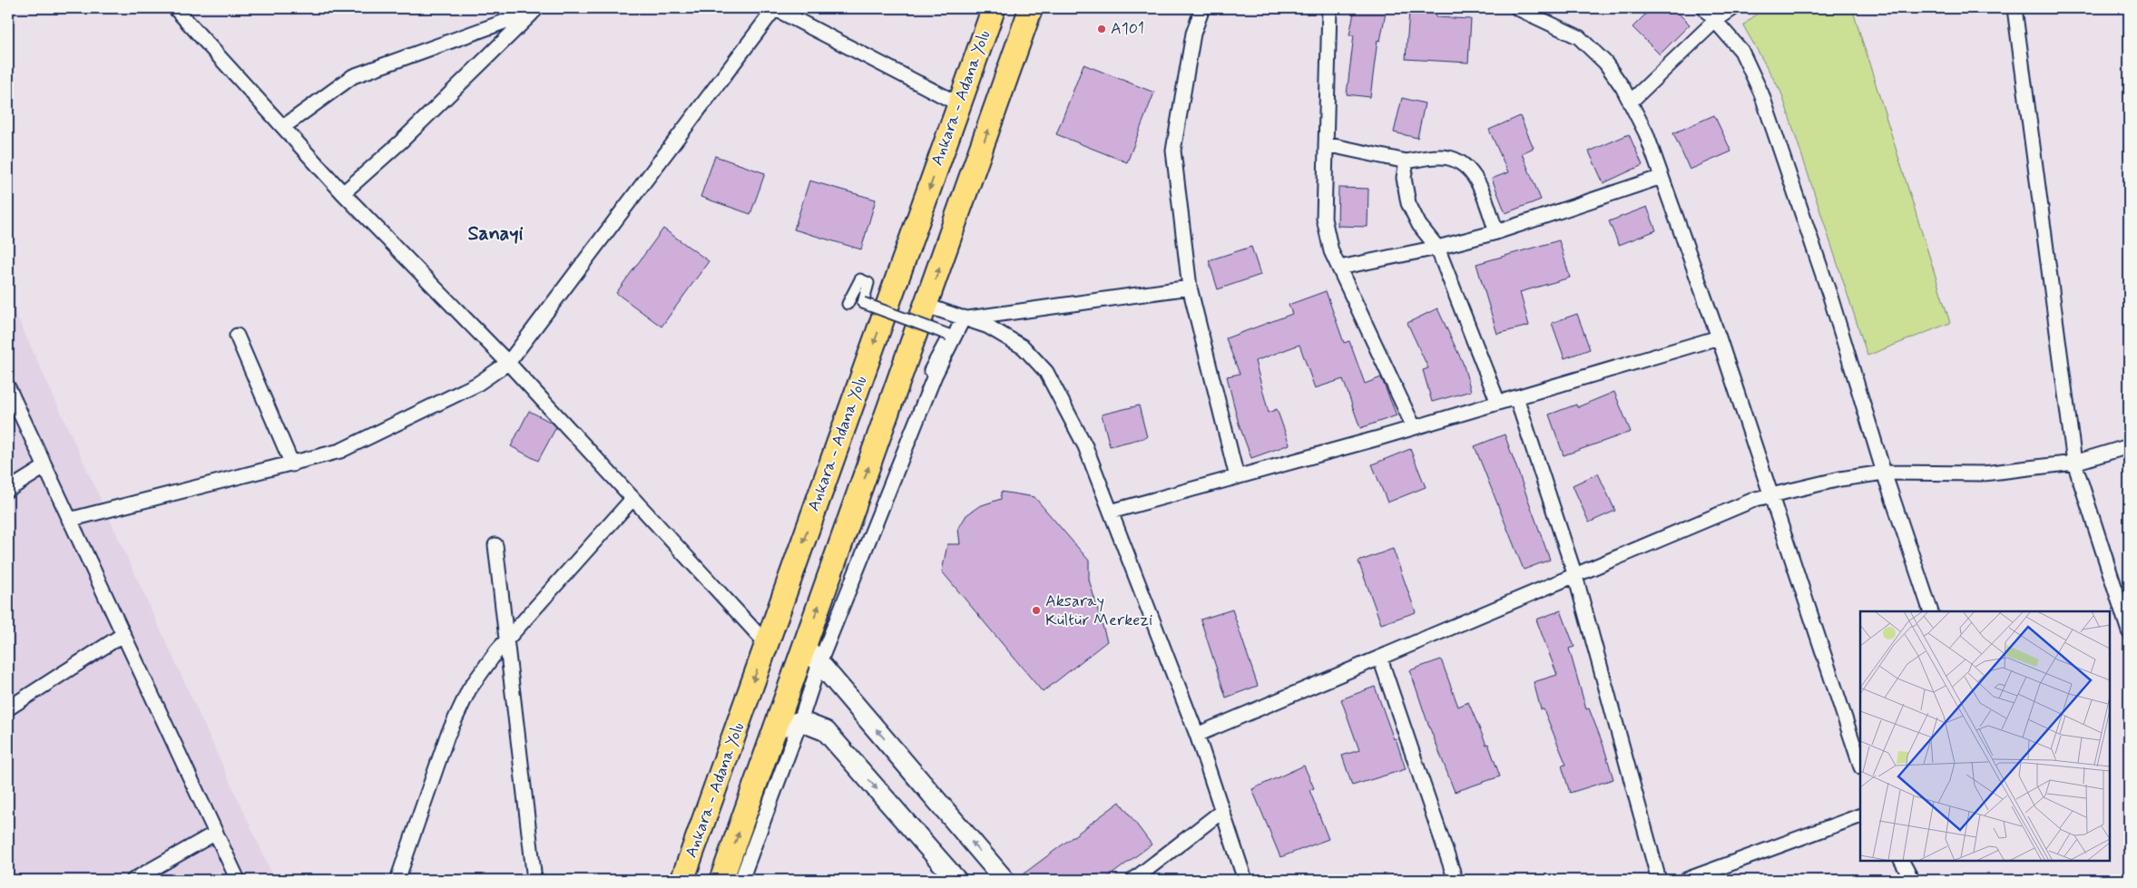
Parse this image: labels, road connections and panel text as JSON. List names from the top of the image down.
{
  "streets": {
    "highway": ["Ankara - Adana Yolu"]
  },
  "districts": ["Sanayi"],
  "places": ["A101", "Aksaray Kültür Merkezi"]
}
